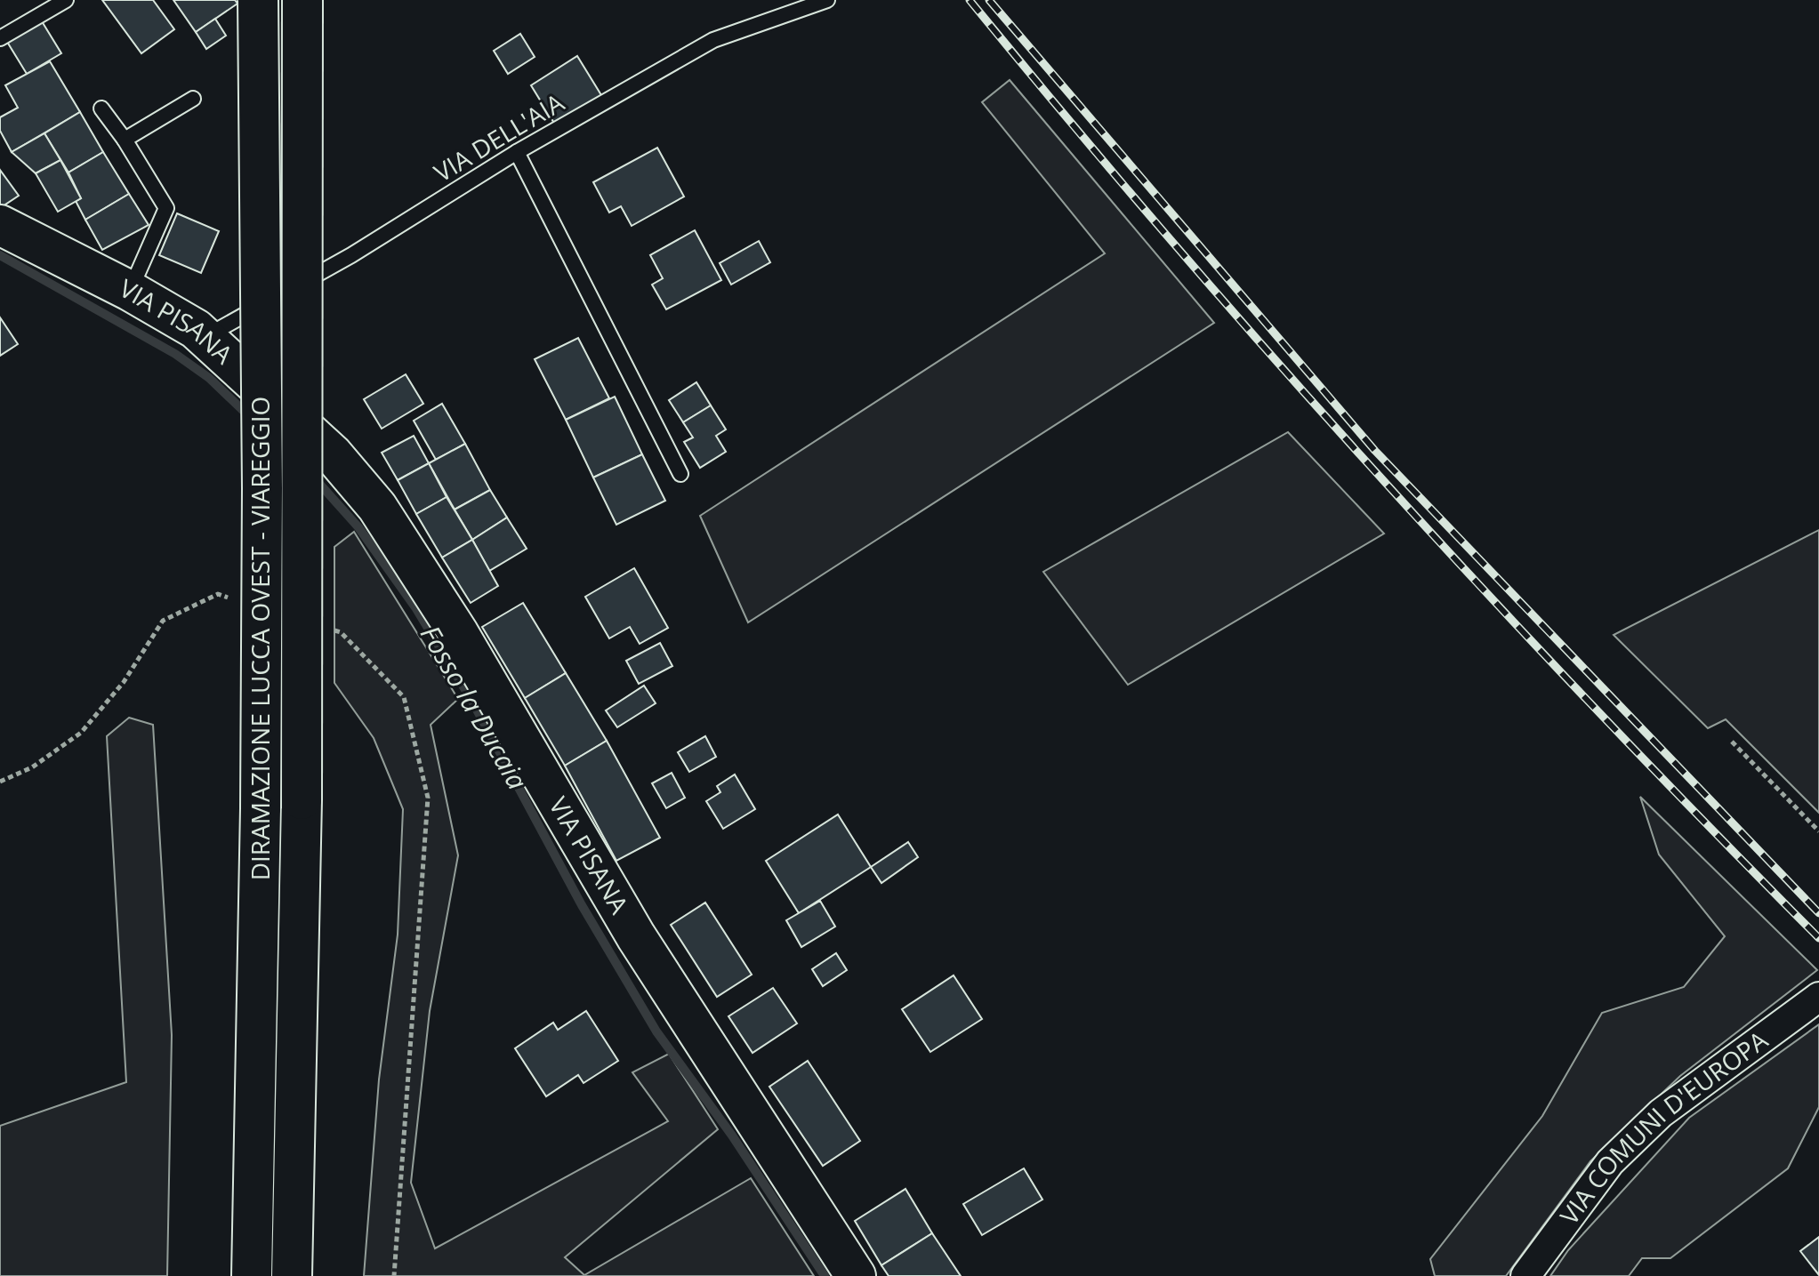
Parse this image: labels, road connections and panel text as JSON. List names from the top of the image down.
{
  "streets": {
    "main road": ["VIA PISANA", "DIRAMAZIONE LUCCA OVEST - VIAREGGIO"],
    "street": ["VIA COMUNI D'EUROPA"],
    "lane": ["VIA DELL'AIA"]
  },
  "crossings": [
    ["VIA DELL'AIA", "VIA PISANA"]
  ],
  "water": ["Fosso la Ducaia"]
}
